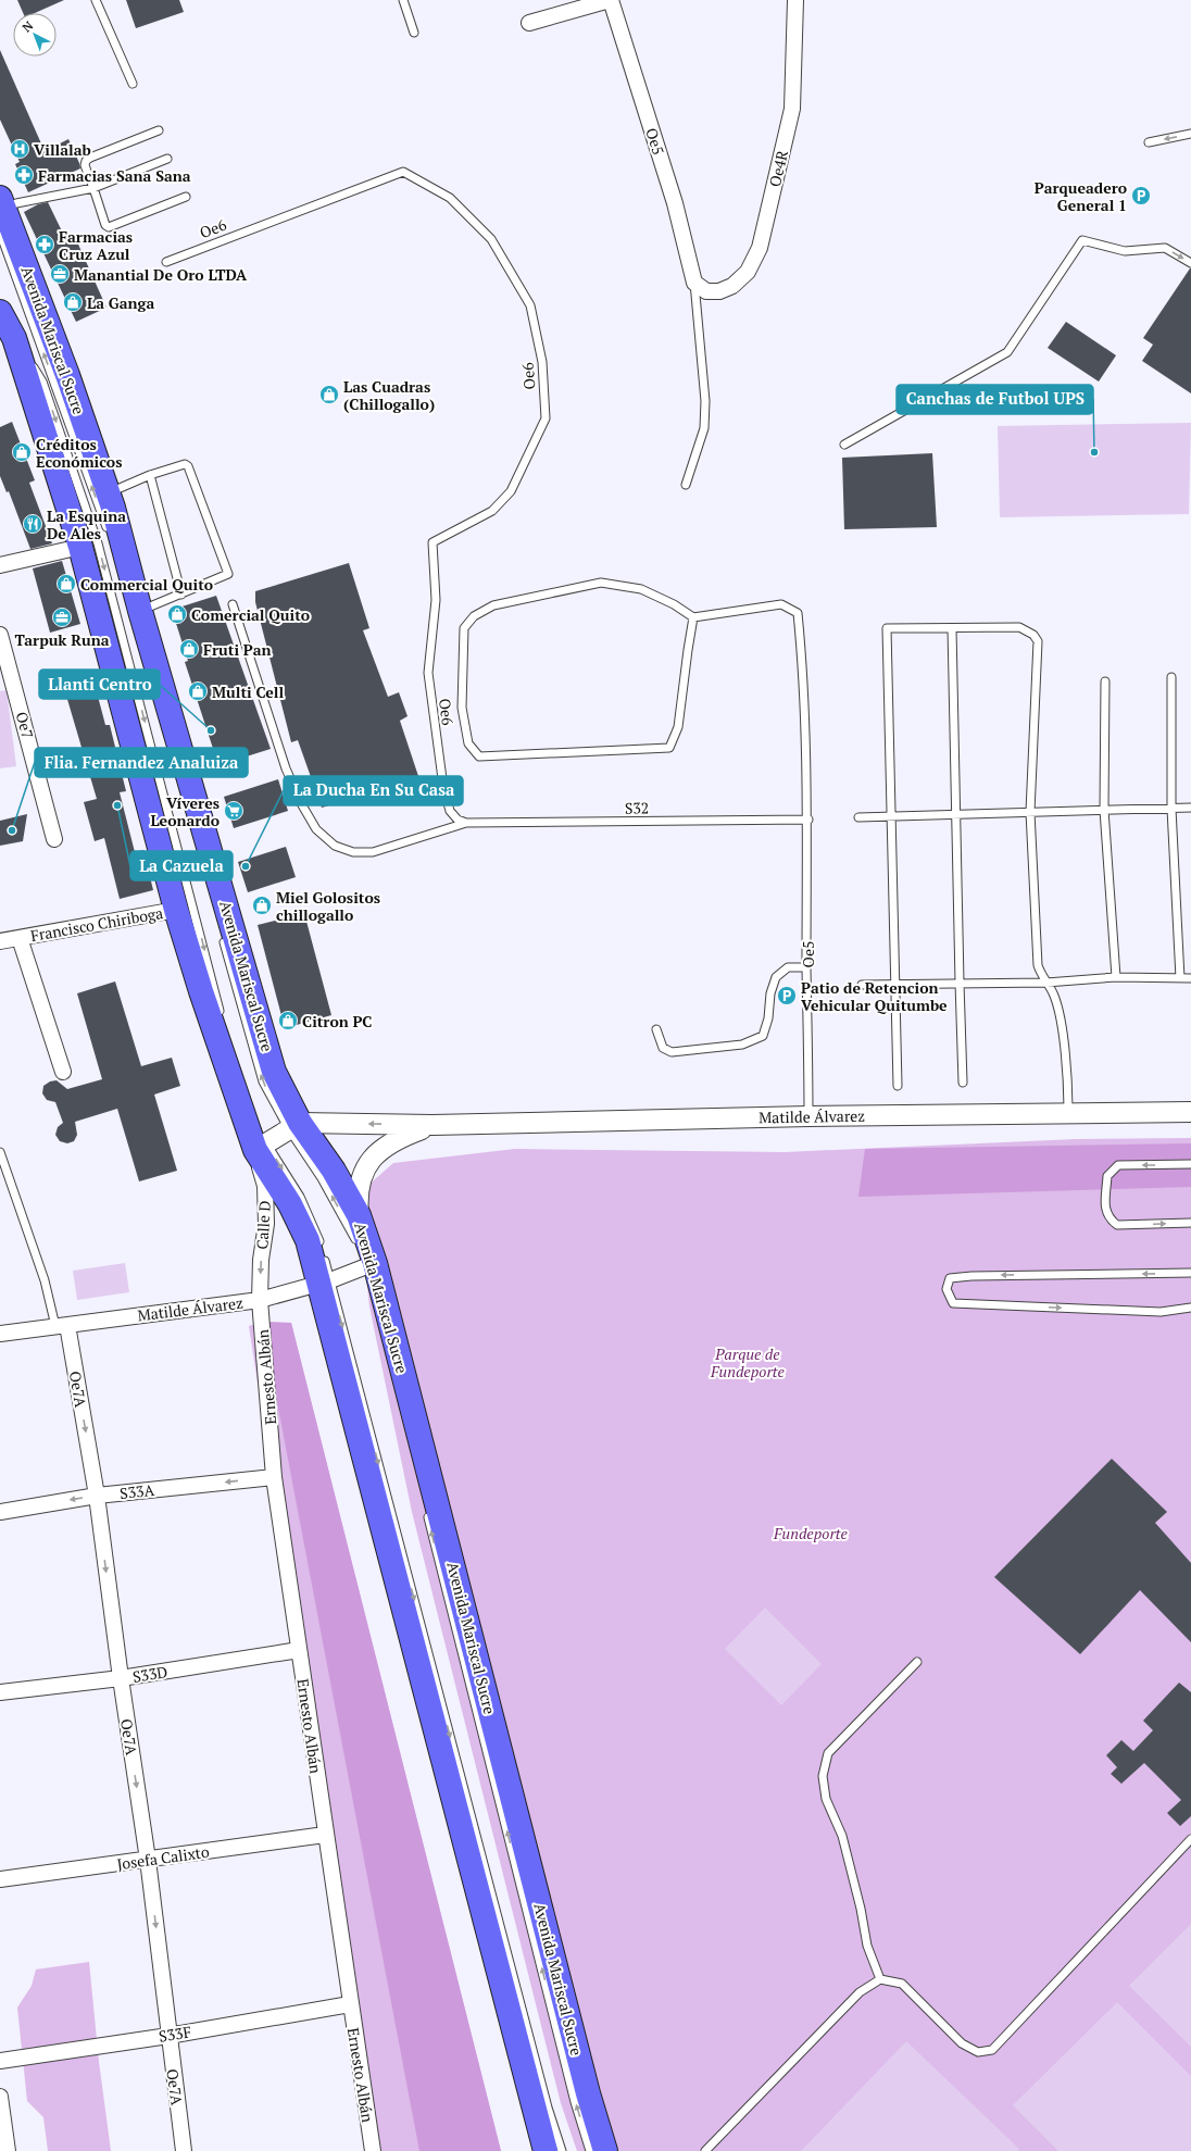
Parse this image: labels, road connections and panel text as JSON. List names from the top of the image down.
{
  "streets": {
    "main road": ["Avenida Mariscal Sucre"],
    "street": [
      "Oe5",
      "Oe4R",
      "Oe7",
      "Francisco Chiriboga",
      "Matilde Álvarez",
      "Calle D",
      "Ernesto Albán",
      "Oe7A",
      "S33A",
      "S33D",
      "Josefa Calixto",
      "S33F"
    ],
    "lane": ["Oe6", "S32"]
  },
  "crossings": [
    ["Oe5", "Oe4R"],
    ["Oe5", "S32"],
    ["Oe5", "Matilde Álvarez"],
    ["Oe6", "S32"],
    ["Avenida Mariscal Sucre", "Matilde Álvarez"],
    ["Matilde Álvarez", "Calle D"],
    ["Matilde Álvarez", "Ernesto Albán"],
    ["Matilde Álvarez", "Oe7A"],
    ["Calle D", "Ernesto Albán"],
    ["Ernesto Albán", "S33A"],
    ["Ernesto Albán", "S33D"],
    ["Ernesto Albán", "Josefa Calixto"],
    ["Ernesto Albán", "S33F"],
    ["Oe7A", "S33A"],
    ["Oe7A", "S33D"],
    ["Oe7A", "Josefa Calixto"],
    ["Oe7A", "S33F"]
  ],
  "one_way": ["Calle D", "Oe7A", "S33A"],
  "parks": ["Parque de Fundeporte", "Fundeporte"],
  "places": {
    "hospital": ["Villalab"],
    "pharmacy": ["Farmacias Sana Sana", "Farmacias Cruz Azul"],
    "parking": ["Parqueadero General 1", "Patio de Retencion Vehicular Quitumbe"],
    "office": ["Manantial De Oro LTDA", "Tarpuk Runa"],
    "shop": [
      "La Ganga",
      "Las Cuadras (Chillogallo)",
      "Créditos Económicos",
      "Commercial Quito",
      "Comercial Quito",
      "Fruti Pan",
      "Multi Cell",
      "Miel Golositos chillogallo",
      "Citron PC"
    ],
    "other": [
      "Canchas de Futbol UPS",
      "Llanti Centro",
      "La Cazuela",
      "Flia. Fernandez Analuiza",
      "La Ducha En Su Casa"
    ],
    "restaurant": ["La Esquina De Ales"],
    "supermarket": ["Víveres Leonardo"]
  },
  "north": "top left"
}
